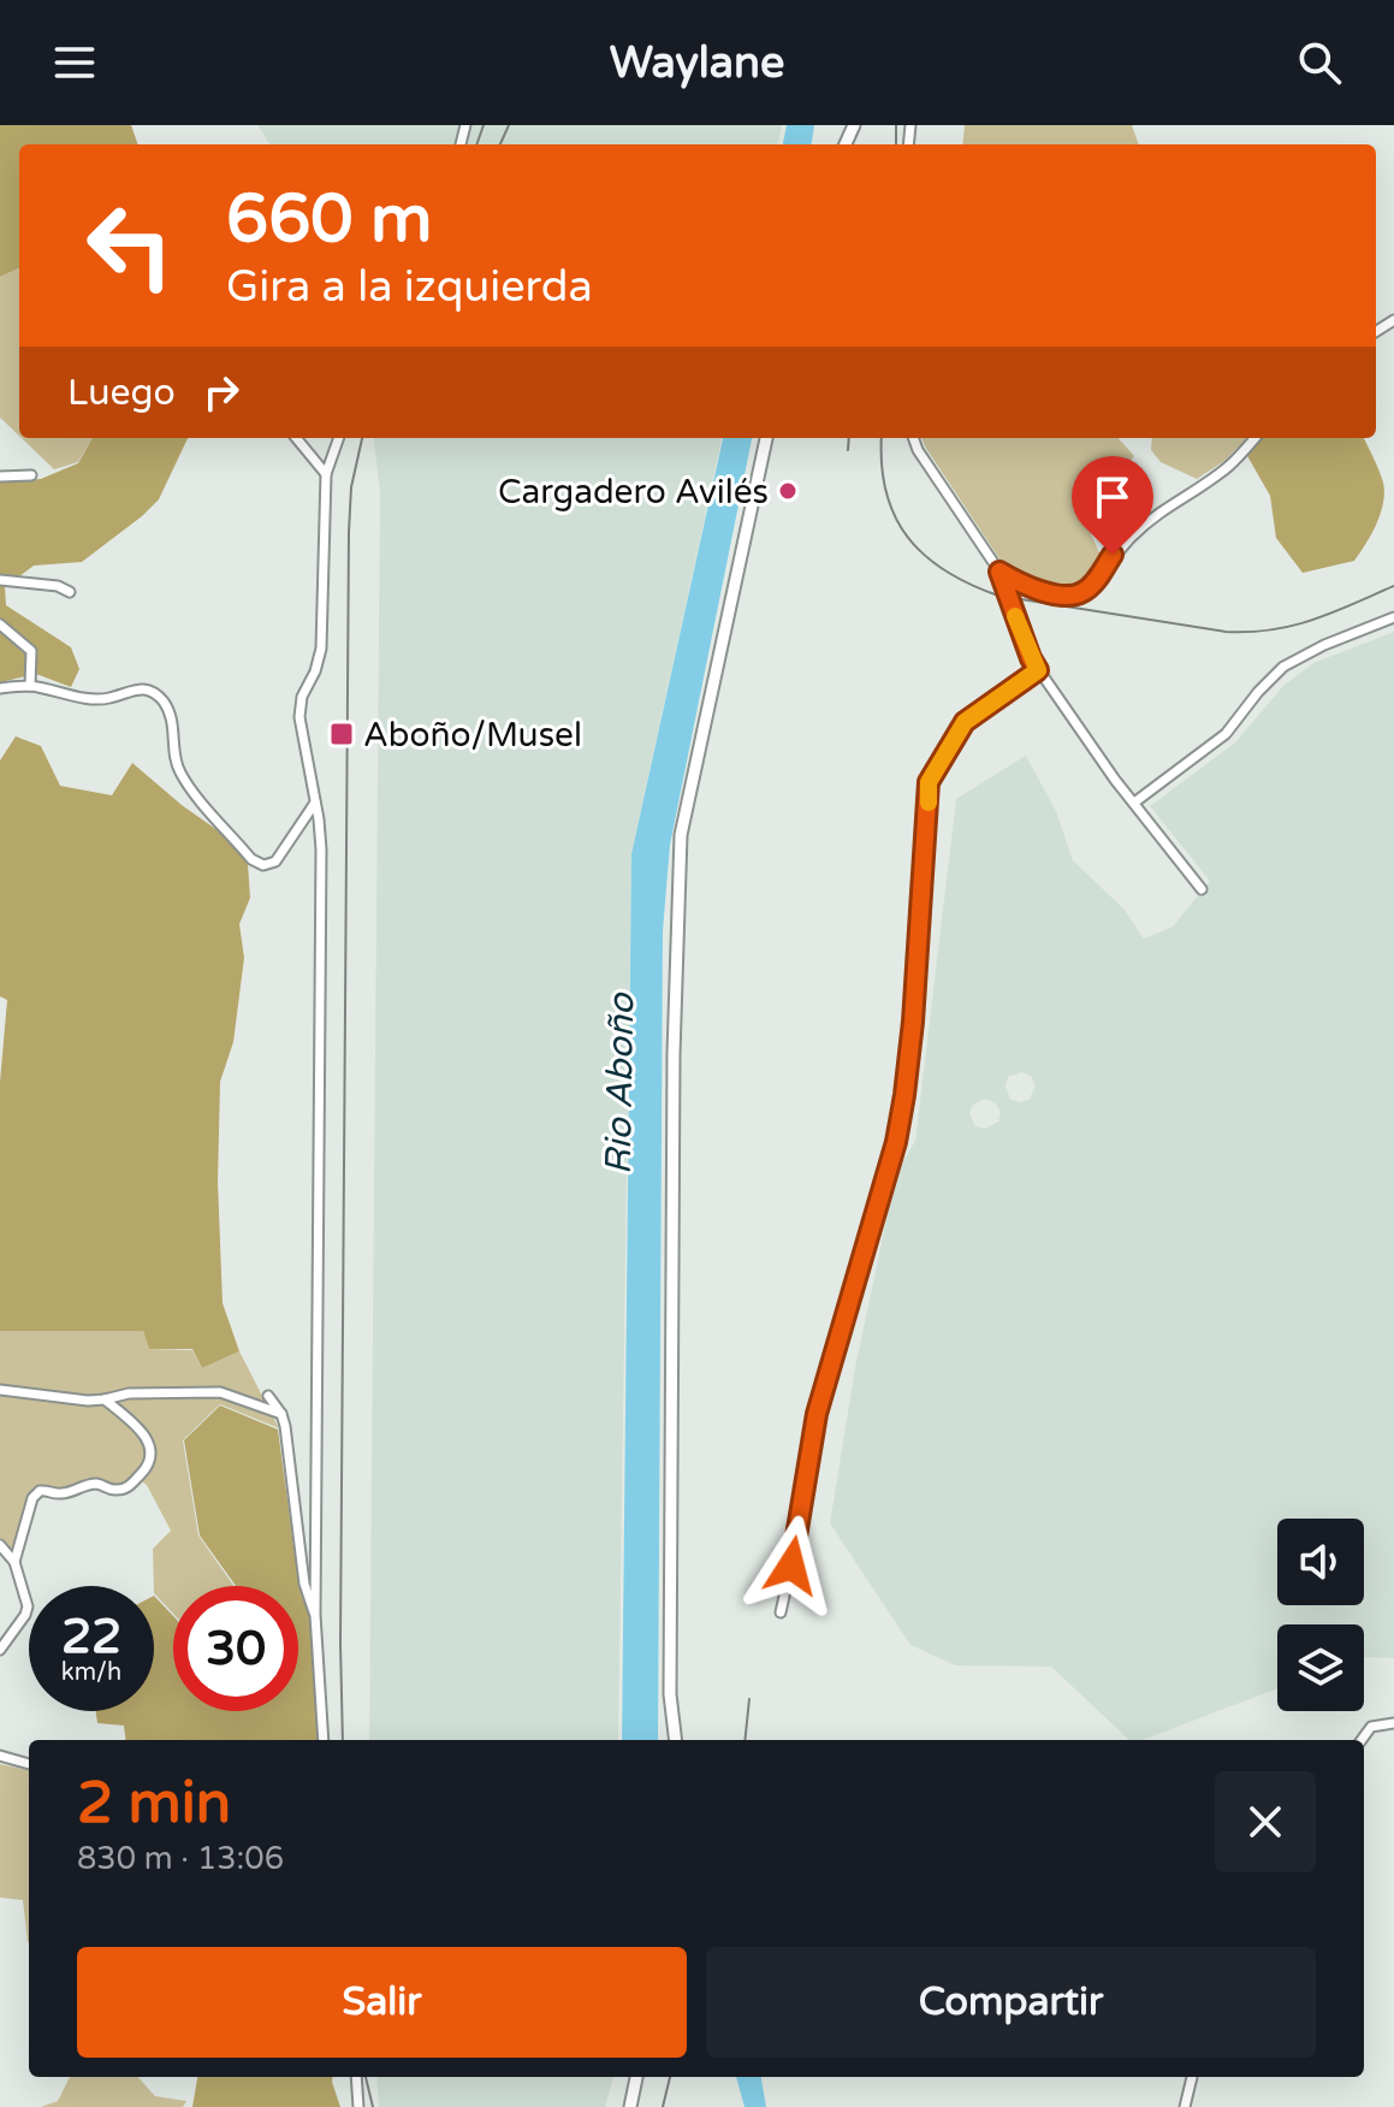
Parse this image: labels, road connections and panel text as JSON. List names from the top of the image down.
{
  "water": ["Rio Aboño"],
  "places": {
    "other": ["Cargadero Avilés"],
    "transit": ["Aboño/Musel"]
  },
  "page": {
    "header": "Waylane",
    "turn": ["660 m", "Gira a la izquierda"],
    "then": "Luego",
    "speed": "22 km/h",
    "limit": "30",
    "heading": ["2 min", "830 m · 13:06"],
    "buttons": ["Salir", "Compartir"]
  }
}
